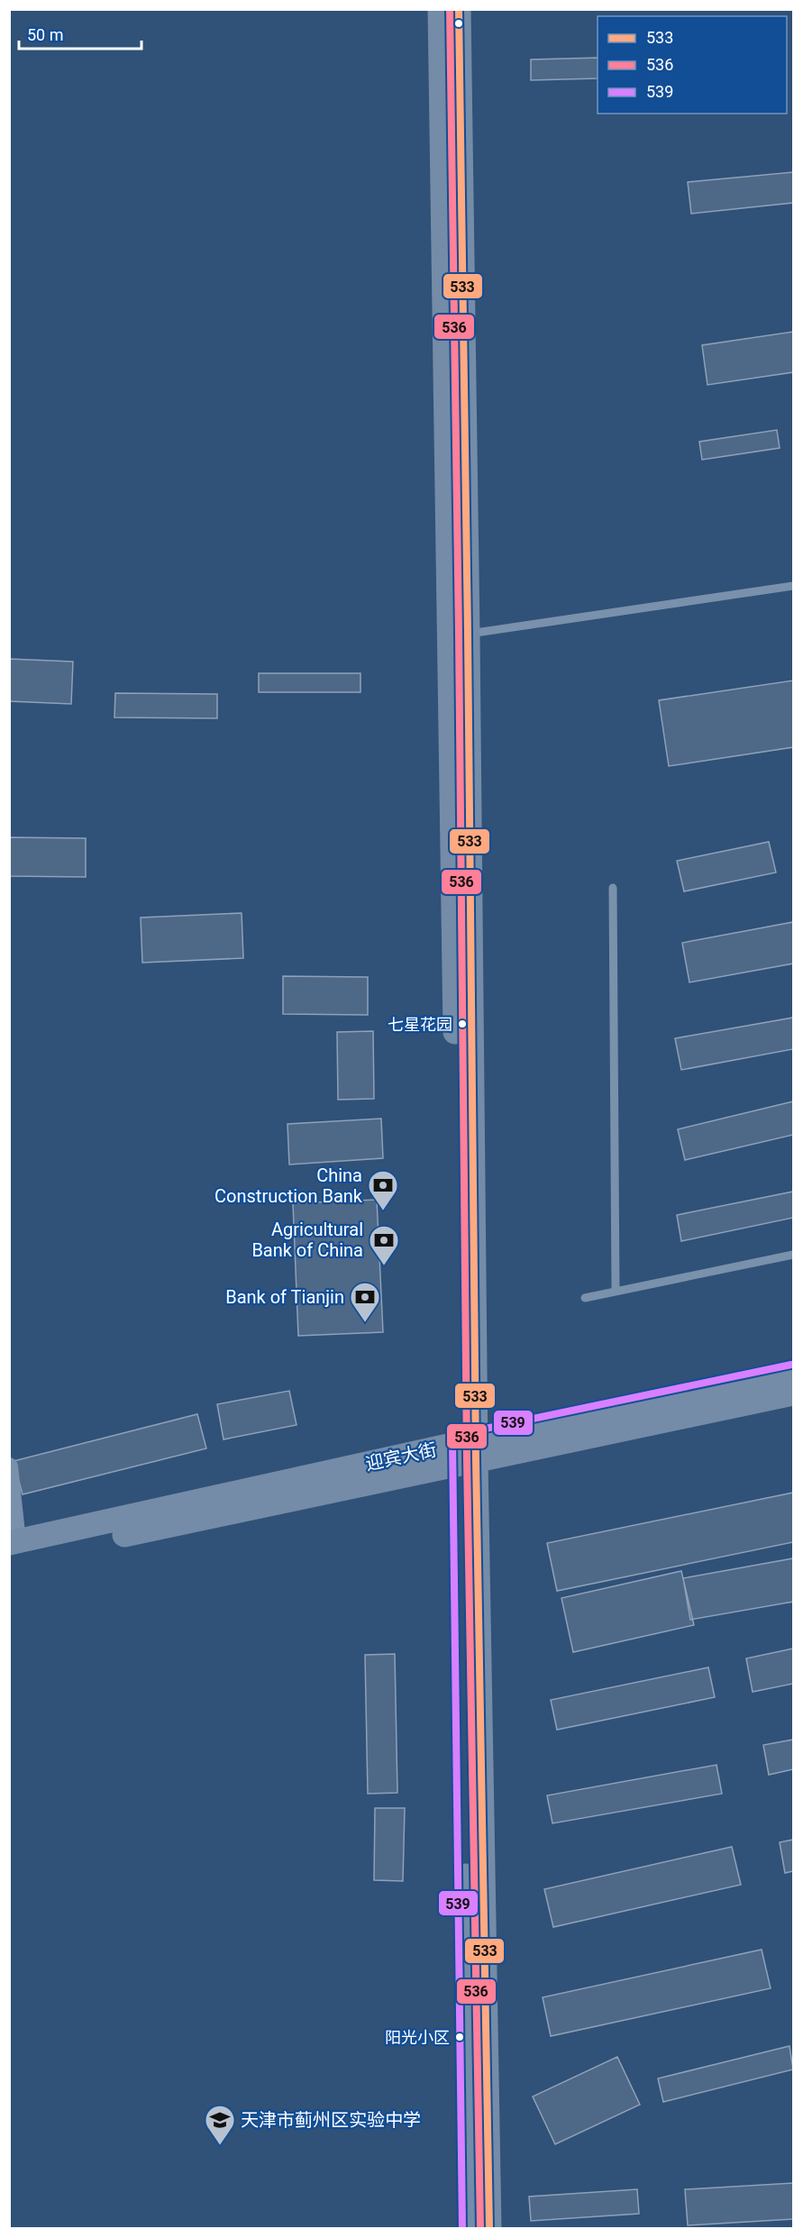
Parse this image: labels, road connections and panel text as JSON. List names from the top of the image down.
{
  "streets": {
    "street": ["迎宾大街"]
  },
  "places": {
    "other": ["七星花园", "阳光小区"],
    "bank": ["China Construction Bank", "Agricultural Bank of China", "Bank of Tianjin"],
    "school or university": ["天津市蓟州区实验中学"]
  },
  "lines": ["transit line 533", "transit line 536", "transit line 539"],
  "legend": ["533", "536", "539"],
  "scale_bar": "50 m"
}
